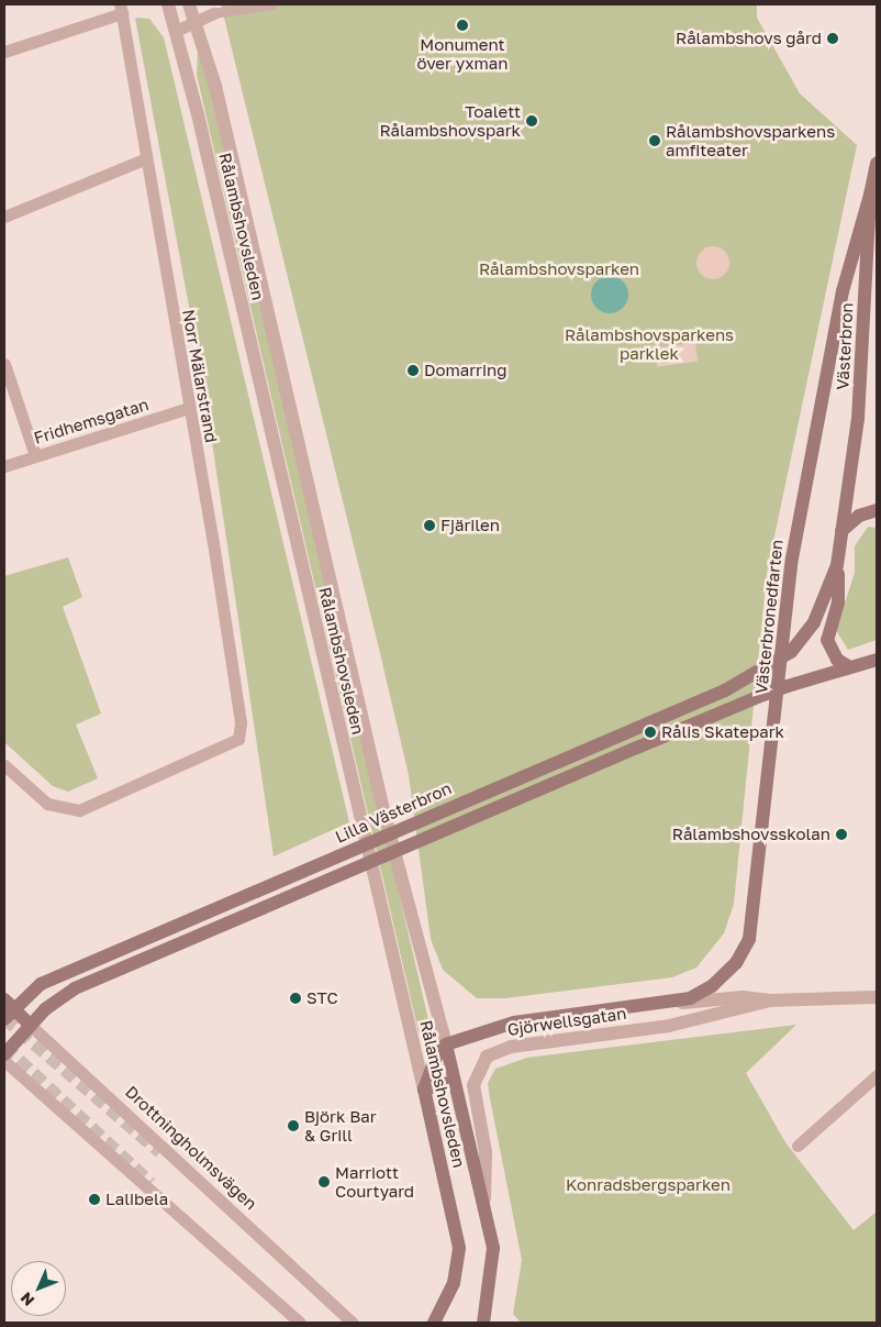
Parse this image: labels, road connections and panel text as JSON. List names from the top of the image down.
{
  "streets": {
    "main road": [
      "Rålambshovsleden",
      "Västerbron",
      "Västerbronedfarten",
      "Lilla Västerbron",
      "Gjörwellsgatan",
      "Drottningholmsvägen"
    ],
    "street": ["Norr Mälarstrand", "Fridhemsgatan"]
  },
  "crossings": [
    ["Rålambshovsleden", "Gjörwellsgatan"],
    ["Västerbron", "Västerbronedfarten"],
    ["Västerbron", "Lilla Västerbron"],
    ["Norr Mälarstrand", "Fridhemsgatan"],
    ["Västerbronedfarten", "Gjörwellsgatan"],
    ["Lilla Västerbron", "Drottningholmsvägen"]
  ],
  "parks": ["Rålambshovsparken", "Rålambshovsparkens parklek", "Konradsbergsparken"],
  "places": [
    "Monument över yxman",
    "Rålambshovs gård",
    "Toalett Rålambshovspark",
    "Rålambshovsparkens amfiteater",
    "Domarring",
    "Fjärilen",
    "Rålis Skatepark",
    "Rålambshovsskolan",
    "STC",
    "Björk Bar & Grill",
    "Marriott Courtyard",
    "Lalibela"
  ],
  "north": "bottom left"
}
